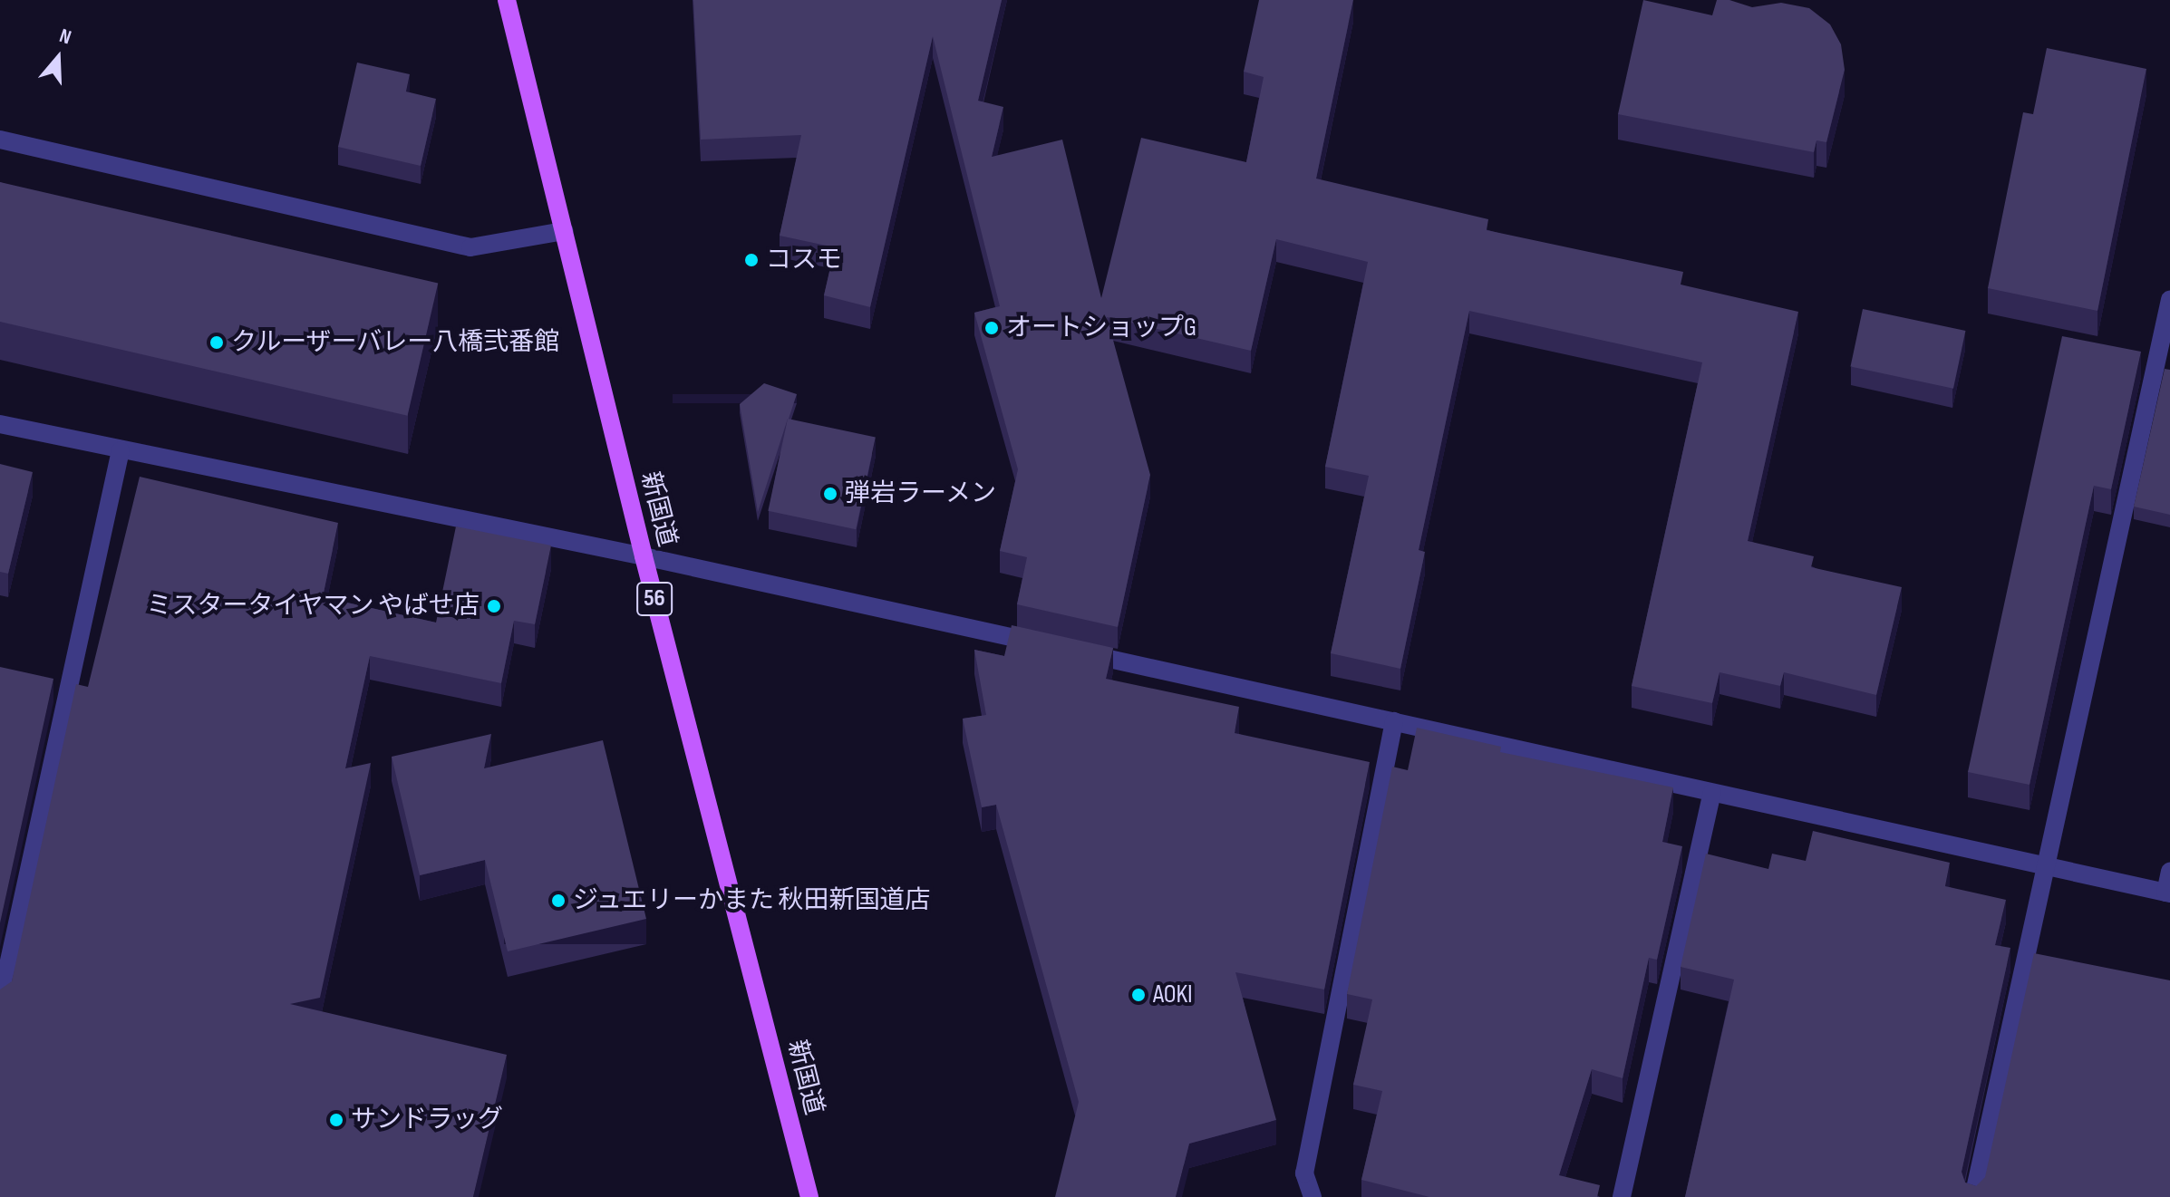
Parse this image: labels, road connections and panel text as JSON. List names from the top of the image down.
{
  "streets": {
    "main road": ["新国道", "56"]
  },
  "places": [
    "コスモ",
    "オートショップG",
    "クルーザーバレー八橋弐番館",
    "弾岩ラーメン",
    "ミスタータイヤマン やばせ店",
    "ジュエリーかまた 秋田新国道店",
    "AOKI",
    "サンドラッグ"
  ],
  "north": "top"
}
